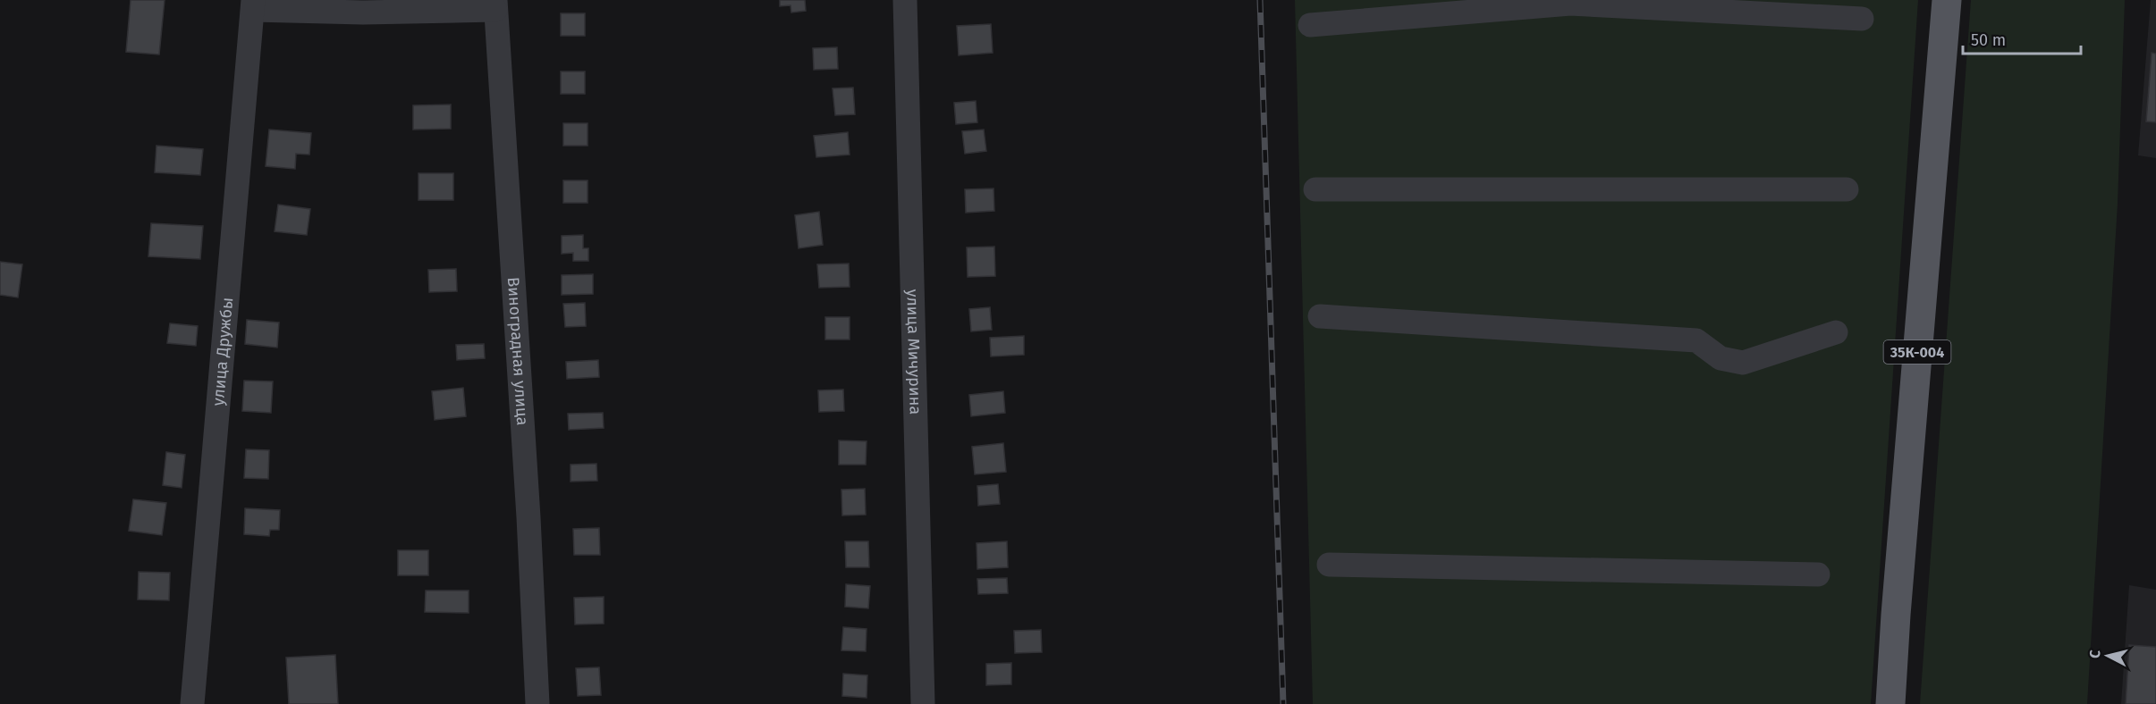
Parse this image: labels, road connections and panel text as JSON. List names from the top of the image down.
{
  "streets": {
    "main road": ["35К-004"],
    "street": ["улица Дружбы", "Виноградная улица", "улица Мичурина"]
  },
  "scale_bar": "50 m",
  "north": "left"
}
